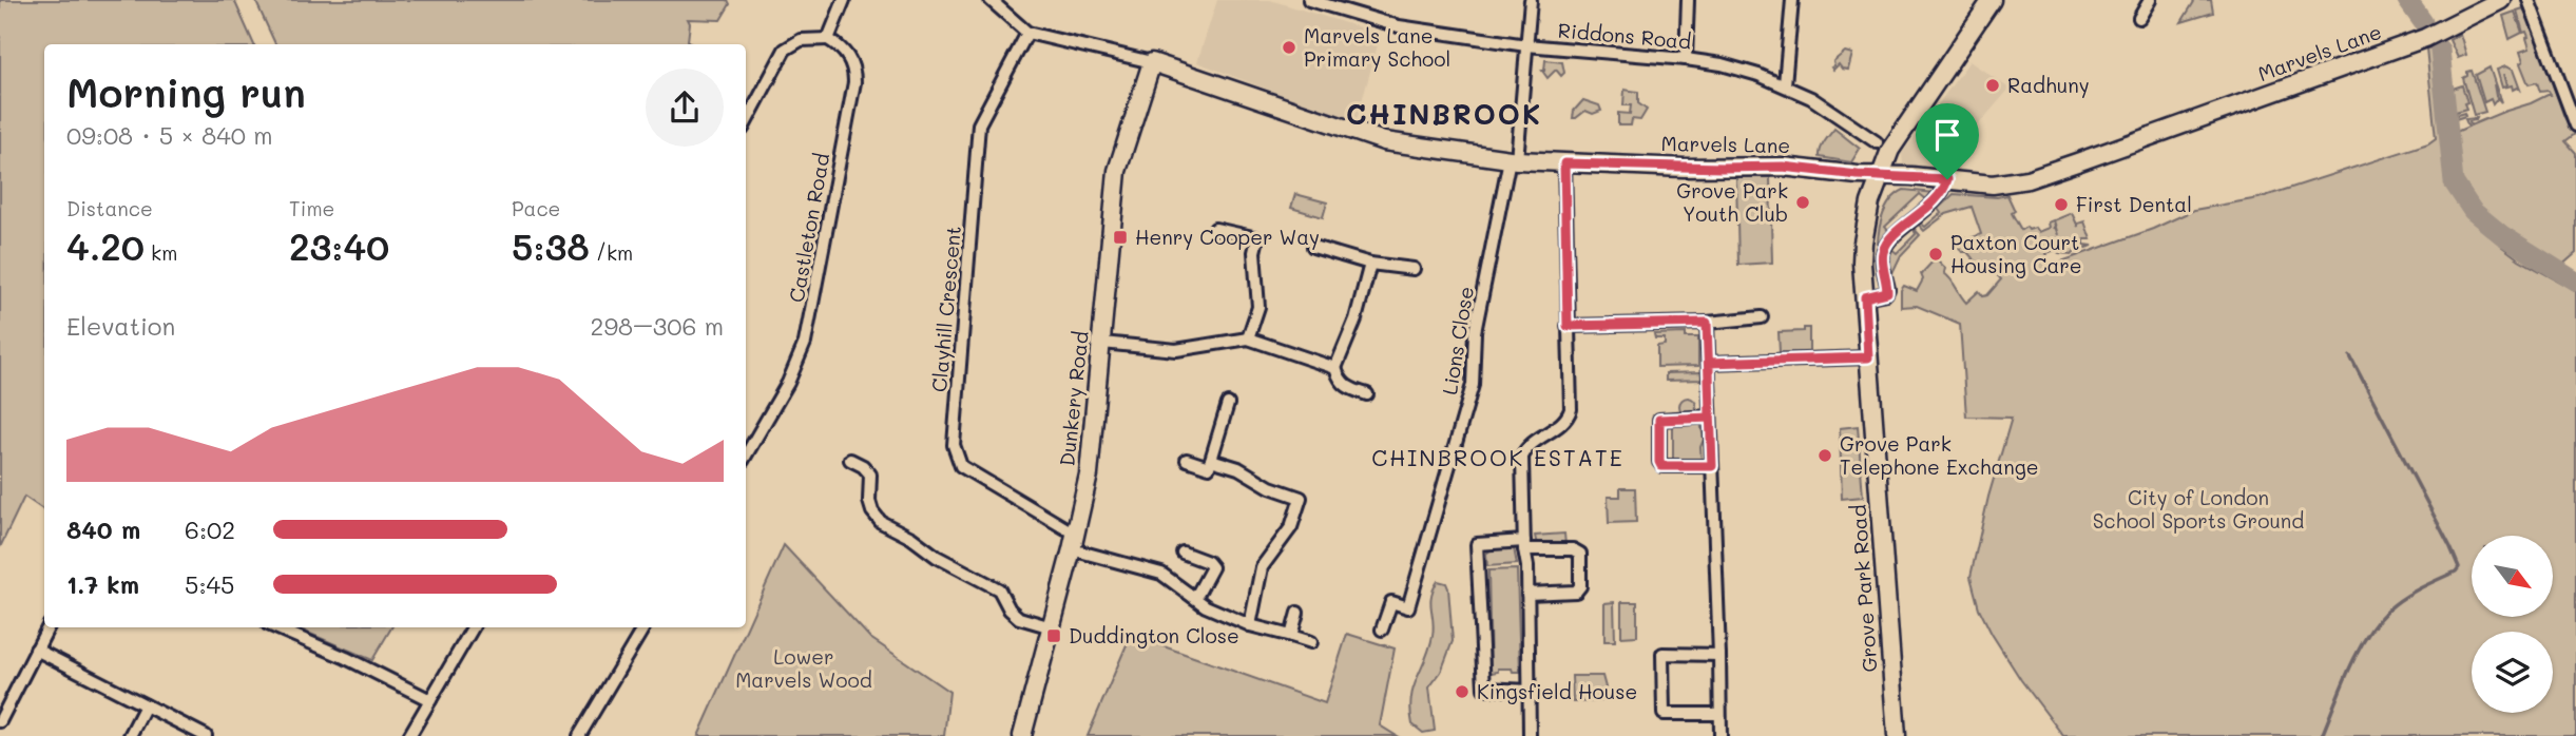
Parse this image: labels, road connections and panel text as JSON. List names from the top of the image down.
{
  "streets": {
    "street": [
      "Riddons Road",
      "Marvels Lane",
      "Castleton Road",
      "Clayhill Crescent",
      "Lions Close",
      "Dunkery Road",
      "Grove Park Road"
    ]
  },
  "crossings": [
    ["Marvels Lane", "Clayhill Crescent"],
    ["Marvels Lane", "Lions Close"],
    ["Marvels Lane", "Dunkery Road"],
    ["Marvels Lane", "Grove Park Road"],
    ["Clayhill Crescent", "Dunkery Road"]
  ],
  "districts": ["CHINBROOK", "CHINBROOK ESTATE"],
  "parks": ["City of London School Sports Ground", "Lower Marvels Wood"],
  "places": {
    "other": [
      "Marvels Lane Primary School",
      "Radhuny",
      "Grove Park Youth Club",
      "First Dental",
      "Paxton Court Housing Care",
      "Grove Park Telephone Exchange",
      "Kingsfield House"
    ],
    "transit": ["Henry Cooper Way", "Duddington Close"]
  },
  "north": "bottom right",
  "page": {
    "heading": ["Morning run", "09:08 · 5 × 840 m"],
    "stats": [
      ["Distance", "4.20 km"],
      ["Time", "23:40"],
      ["Pace", "5:38 /km"]
    ],
    "chart": ["Elevation", "298–306 m"],
    "list": [
      {
        "name": "840 m",
        "note": "6:02"
      },
      {
        "name": "1.7 km",
        "note": "5:45"
      }
    ]
  }
}
